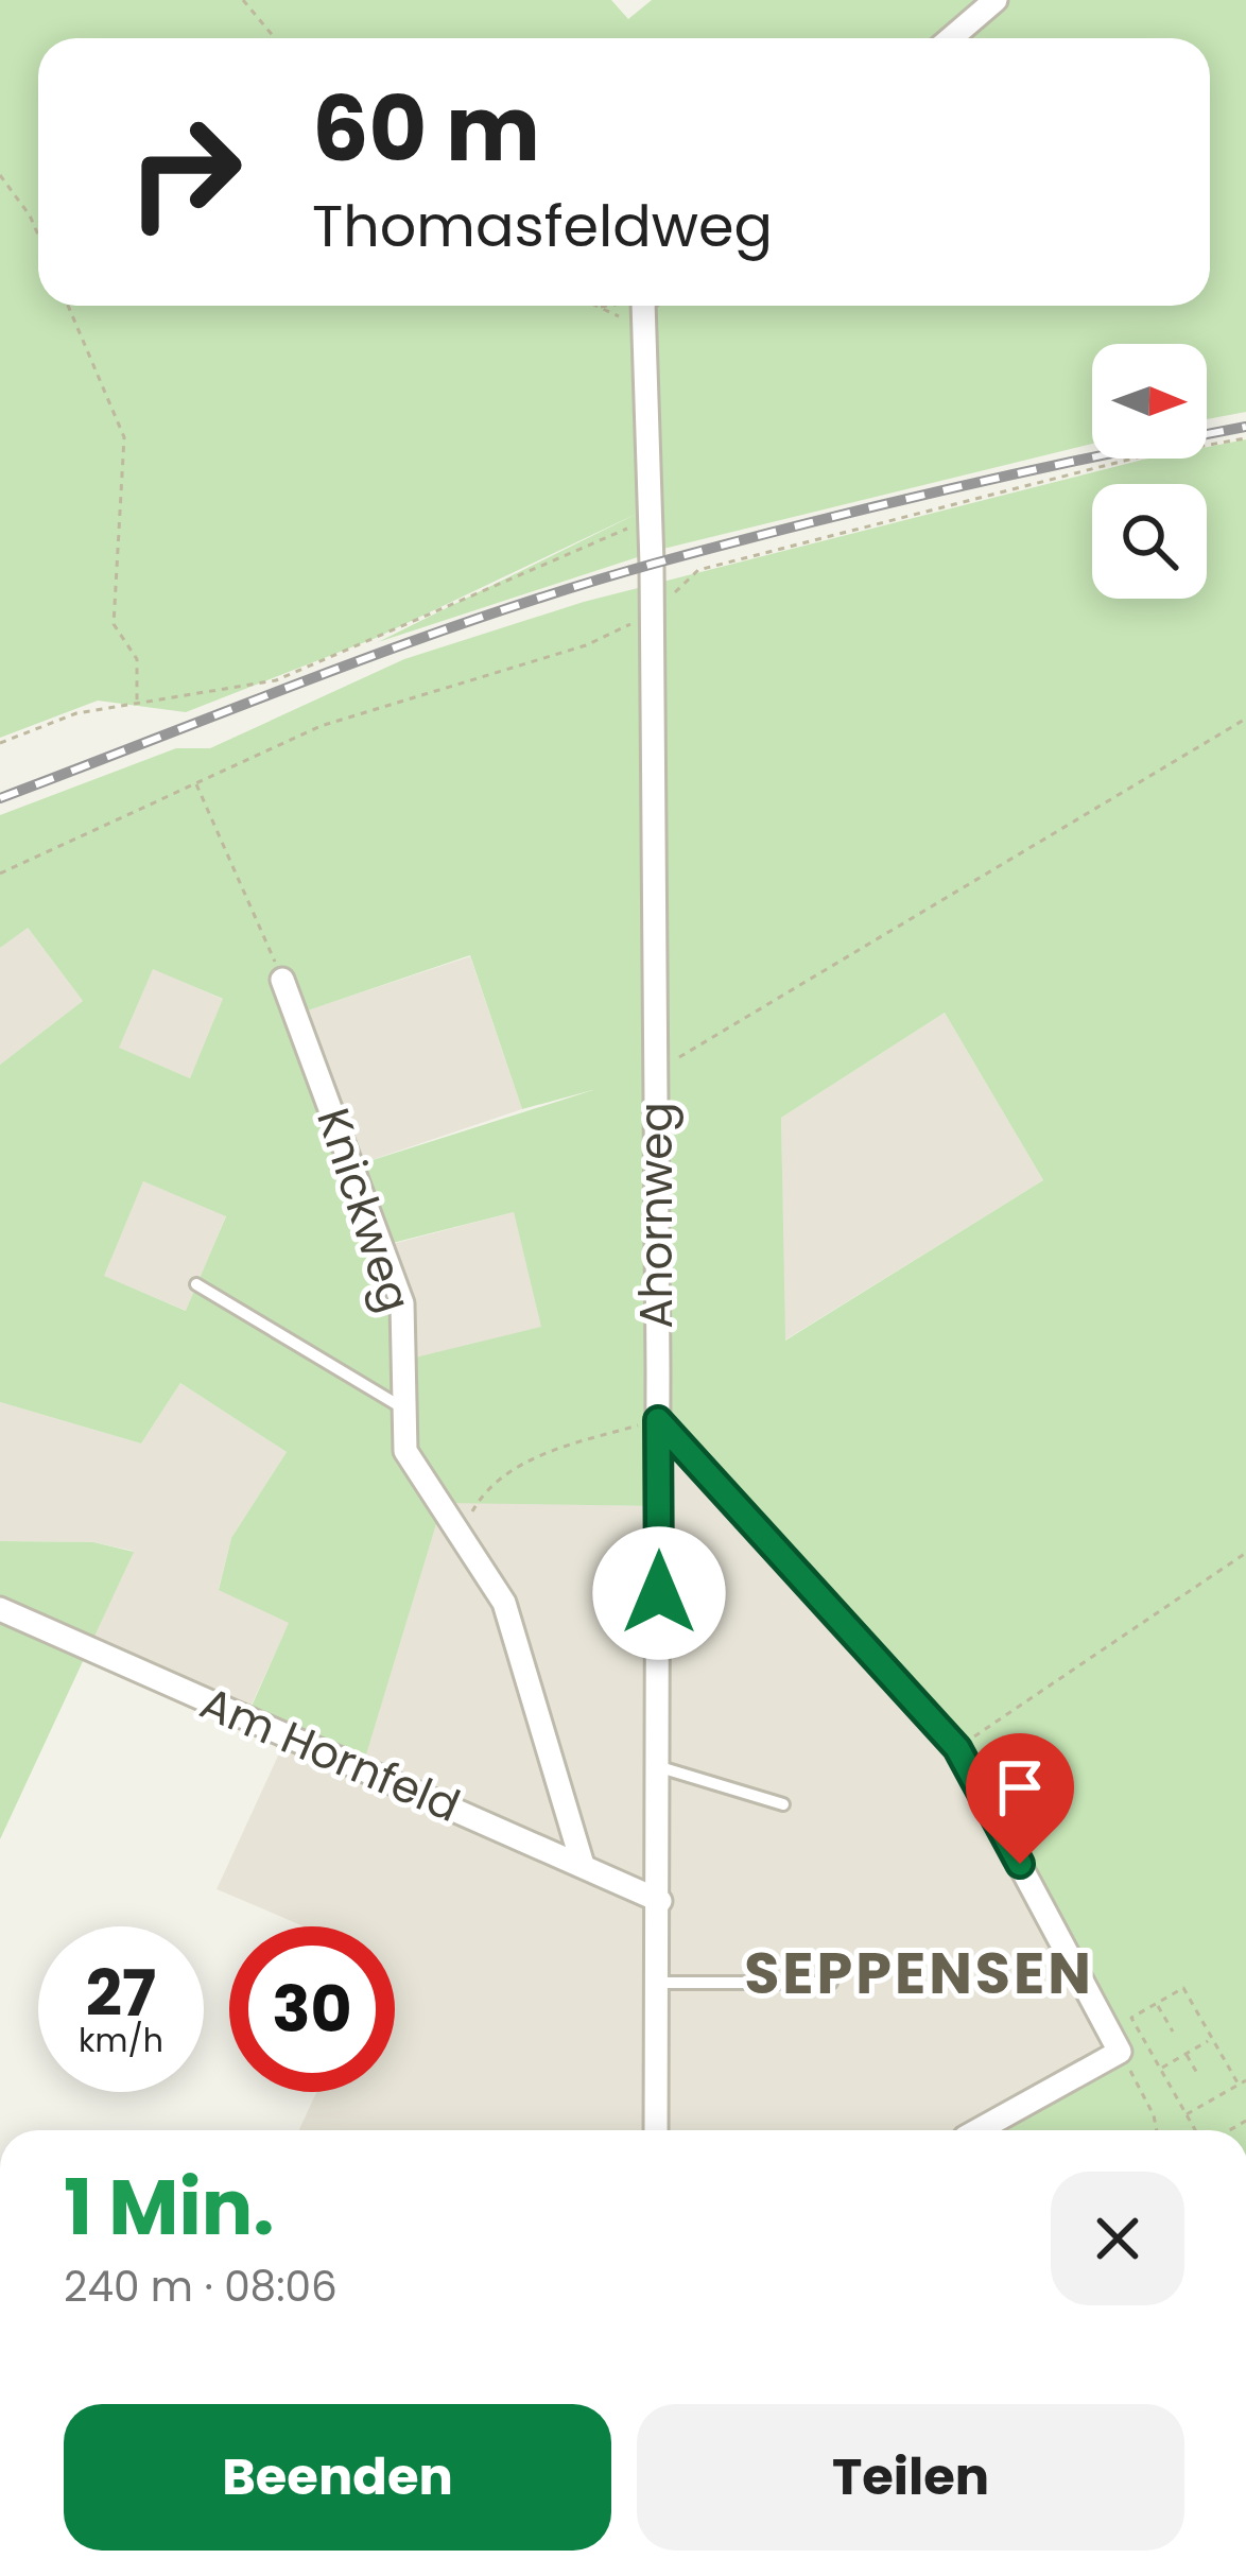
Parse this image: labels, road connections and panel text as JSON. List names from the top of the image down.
{
  "streets": {
    "street": ["Knickweg", "Ahornweg", "Am Hornfeld"]
  },
  "crossings": [
    ["Knickweg", "Am Hornfeld"],
    ["Ahornweg", "Am Hornfeld"]
  ],
  "districts": ["SEPPENSEN"],
  "north": "right",
  "page": {
    "turn": ["60 m", "Thomasfeldweg"],
    "speed": "27 km/h",
    "limit": "30",
    "heading": ["1 Min.", "240 m · 08:06"],
    "buttons": ["Beenden", "Teilen"]
  }
}
